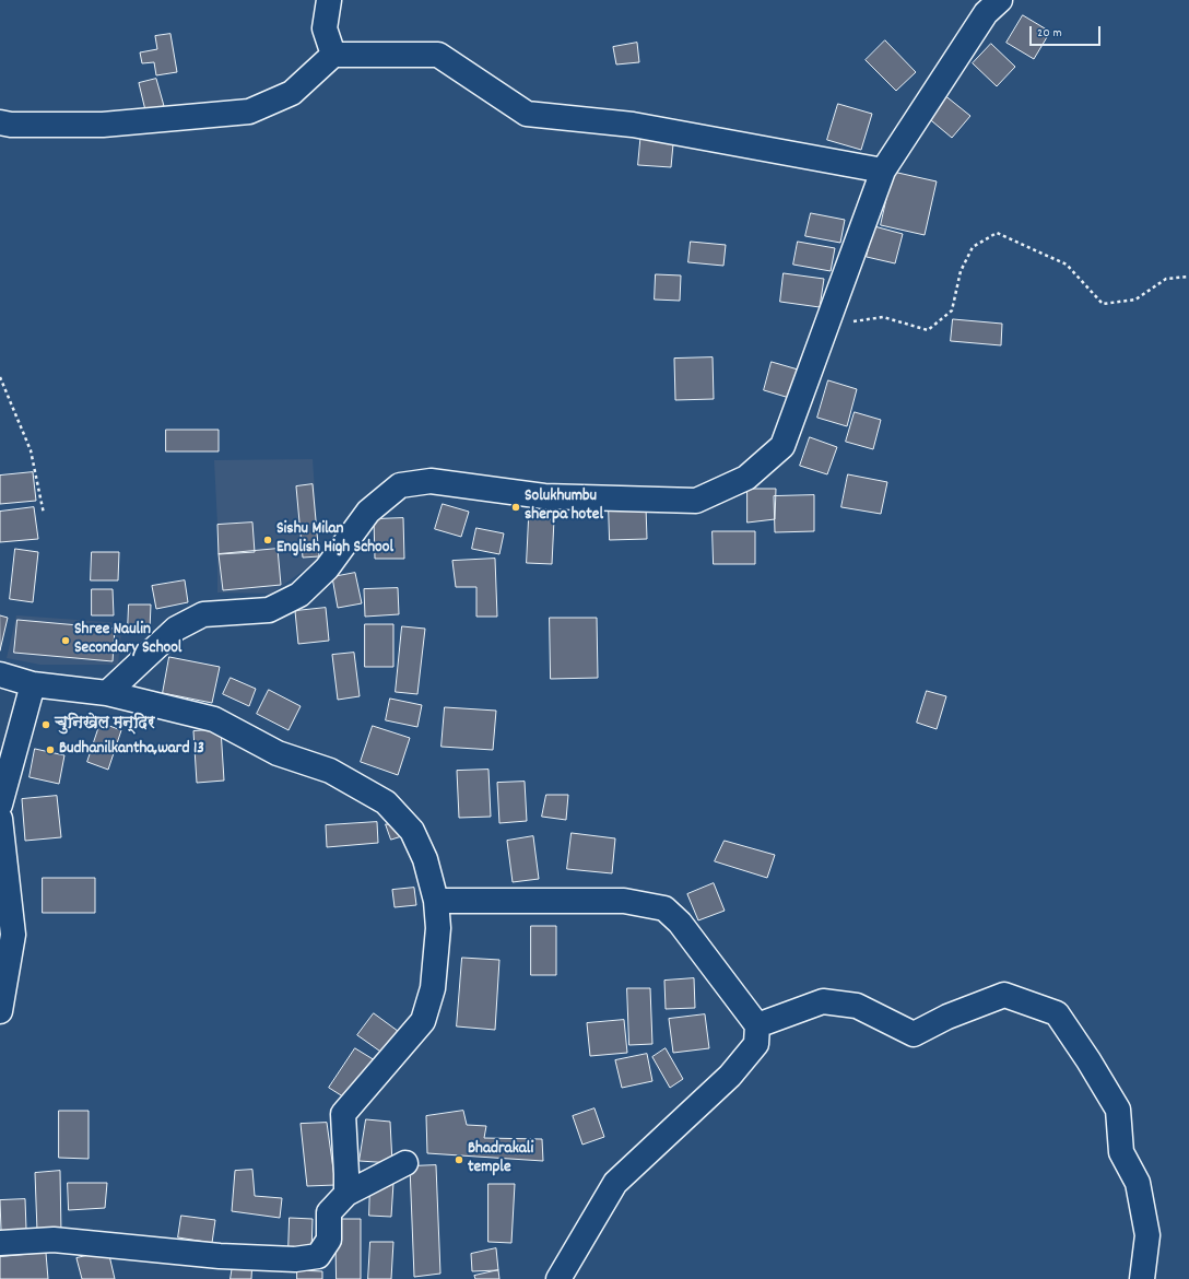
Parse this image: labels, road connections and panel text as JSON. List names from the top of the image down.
{
  "places": [
    "Solukhumbu sherpa hotel",
    "Sishu Milan English High School",
    "Shree Naulin Secondary School",
    "चुनिखेल मन्दिर",
    "Budhanilkantha,ward 13",
    "Bhadrakali temple"
  ],
  "scale_bar": "20 m"
}
